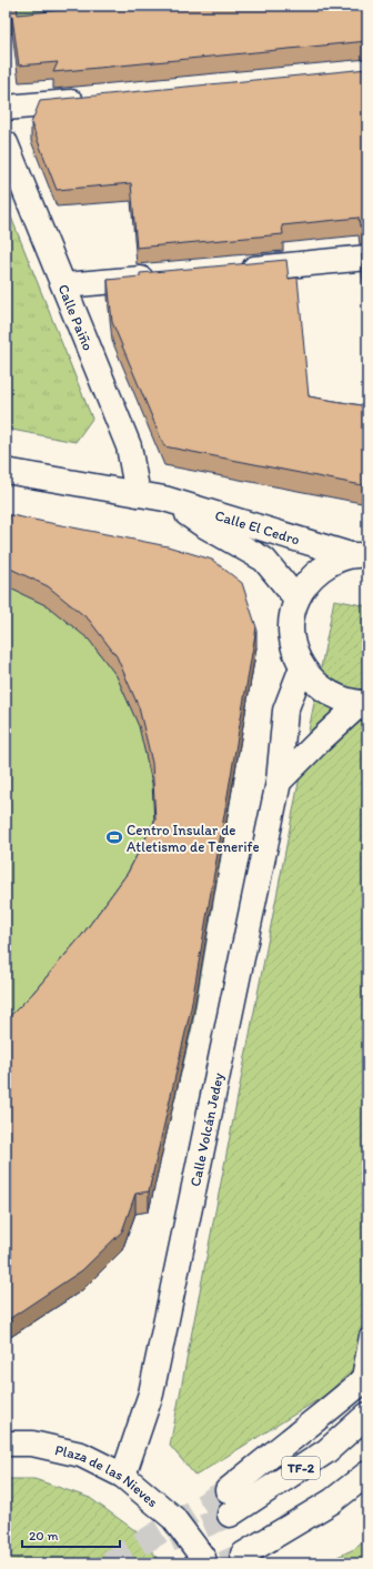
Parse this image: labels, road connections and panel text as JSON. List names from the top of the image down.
{
  "streets": {
    "main road": [
      "Calle Paiño",
      "Calle El Cedro",
      "Calle Volcán Jedey",
      "TF-2",
      "Plaza de las Nieves"
    ]
  },
  "crossings": [
    ["Calle Paiño", "Calle El Cedro"],
    ["Calle Volcán Jedey", "Plaza de las Nieves"]
  ],
  "places": {
    "sports": ["Centro Insular de Atletismo de Tenerife"]
  },
  "scale_bar": "20 m"
}
